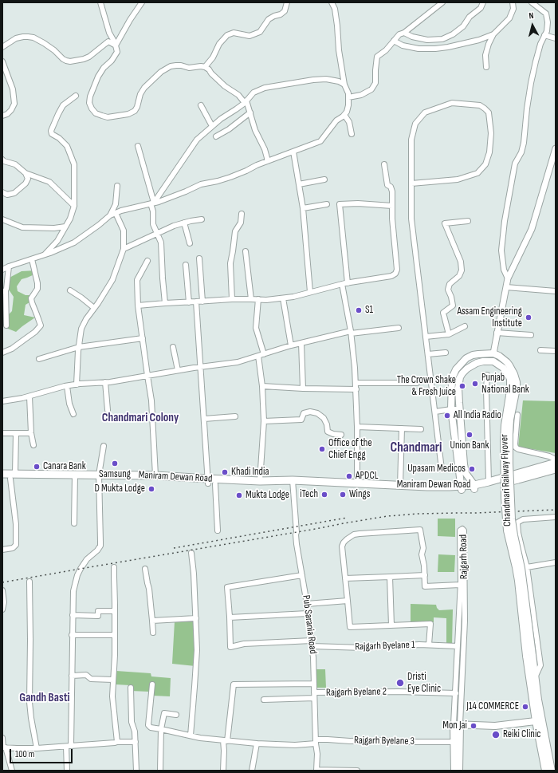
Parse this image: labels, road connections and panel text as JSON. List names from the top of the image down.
{
  "streets": {
    "main road": ["Maniram Dewan Road", "Chandmari Railway Flyover", "Rajgarh Road"],
    "street": [
      "Pub Sarania Road",
      "Rajgarh Byelane 1",
      "Rajgarh Byelane 2",
      "Rajgarh Byelane 3"
    ]
  },
  "crossings": [
    ["Maniram Dewan Road", "Chandmari Railway Flyover"],
    ["Maniram Dewan Road", "Pub Sarania Road"],
    ["Rajgarh Road", "Rajgarh Byelane 1"],
    ["Rajgarh Road", "Rajgarh Byelane 2"],
    ["Rajgarh Road", "Rajgarh Byelane 3"],
    ["Pub Sarania Road", "Rajgarh Byelane 1"],
    ["Pub Sarania Road", "Rajgarh Byelane 2"],
    ["Pub Sarania Road", "Rajgarh Byelane 3"]
  ],
  "districts": ["Chandmari Colony", "Chandmari", "Gandh Basti"],
  "places": [
    "S1",
    "Assam Engineering Institute",
    "Punjab National Bank",
    "The Crown Shake & Fresh Juice",
    "All India Radio",
    "Union Bank",
    "Office of the Chief Engg",
    "Samsung",
    "Canara Bank",
    "Upasam Medicos",
    "Khadi India",
    "APDCL",
    "D Mukta Lodge",
    "iTech",
    "Wings",
    "Mukta Lodge",
    "Dristi Eye Clinic",
    "J14 COMMERCE",
    "Mon Jai",
    "Reiki Clinic"
  ],
  "scale_bar": "100 m",
  "north": "top"
}
